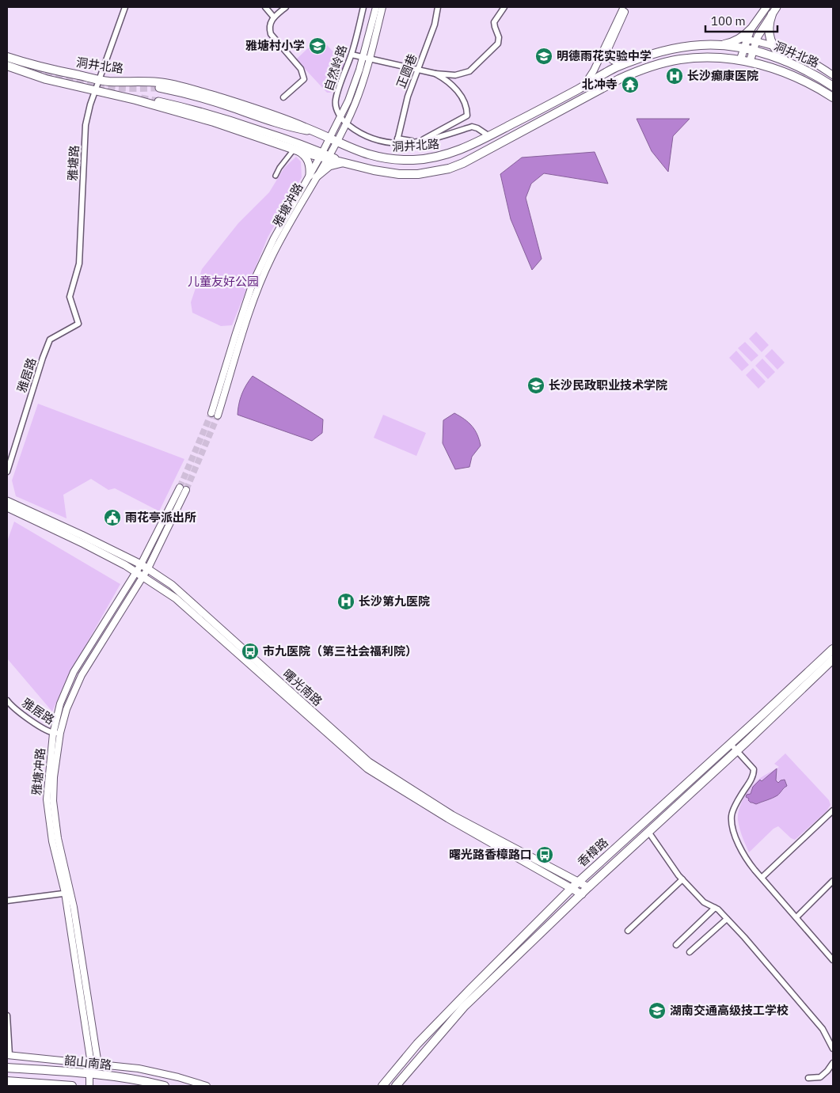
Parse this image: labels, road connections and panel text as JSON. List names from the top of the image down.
{
  "streets": {
    "main road": [
      "洞井北路",
      "曙光南路",
      "香樟路",
      "韶山南路"
    ],
    "street": [
      "自然岭路",
      "正圆巷",
      "雅塘路",
      "雅塘冲路",
      "雅居路"
    ]
  },
  "crossings": [
    ["洞井北路", "自然岭路"],
    ["洞井北路", "雅塘路"],
    ["洞井北路", "雅塘冲路"],
    ["自然岭路", "正圆巷"],
    ["自然岭路", "雅塘冲路"],
    ["雅塘路", "雅居路"],
    ["雅塘冲路", "雅居路"],
    ["雅塘冲路", "曙光南路"],
    ["雅塘冲路", "韶山南路"],
    ["曙光南路", "香樟路"]
  ],
  "parks": ["儿童友好公园"],
  "places": {
    "school or university": [
      "雅塘村小学",
      "明德雨花实验中学",
      "长沙民政职业技术学院",
      "湖南交通高级技工学校"
    ],
    "hospital": ["长沙癫康医院", "长沙第九医院"],
    "temple": ["北冲寺"],
    "public building": ["雨花亭派出所"],
    "bus stop": ["市九医院（第三社会福利院）", "曙光路香樟路口"]
  },
  "scale_bar": "100 m"
}
